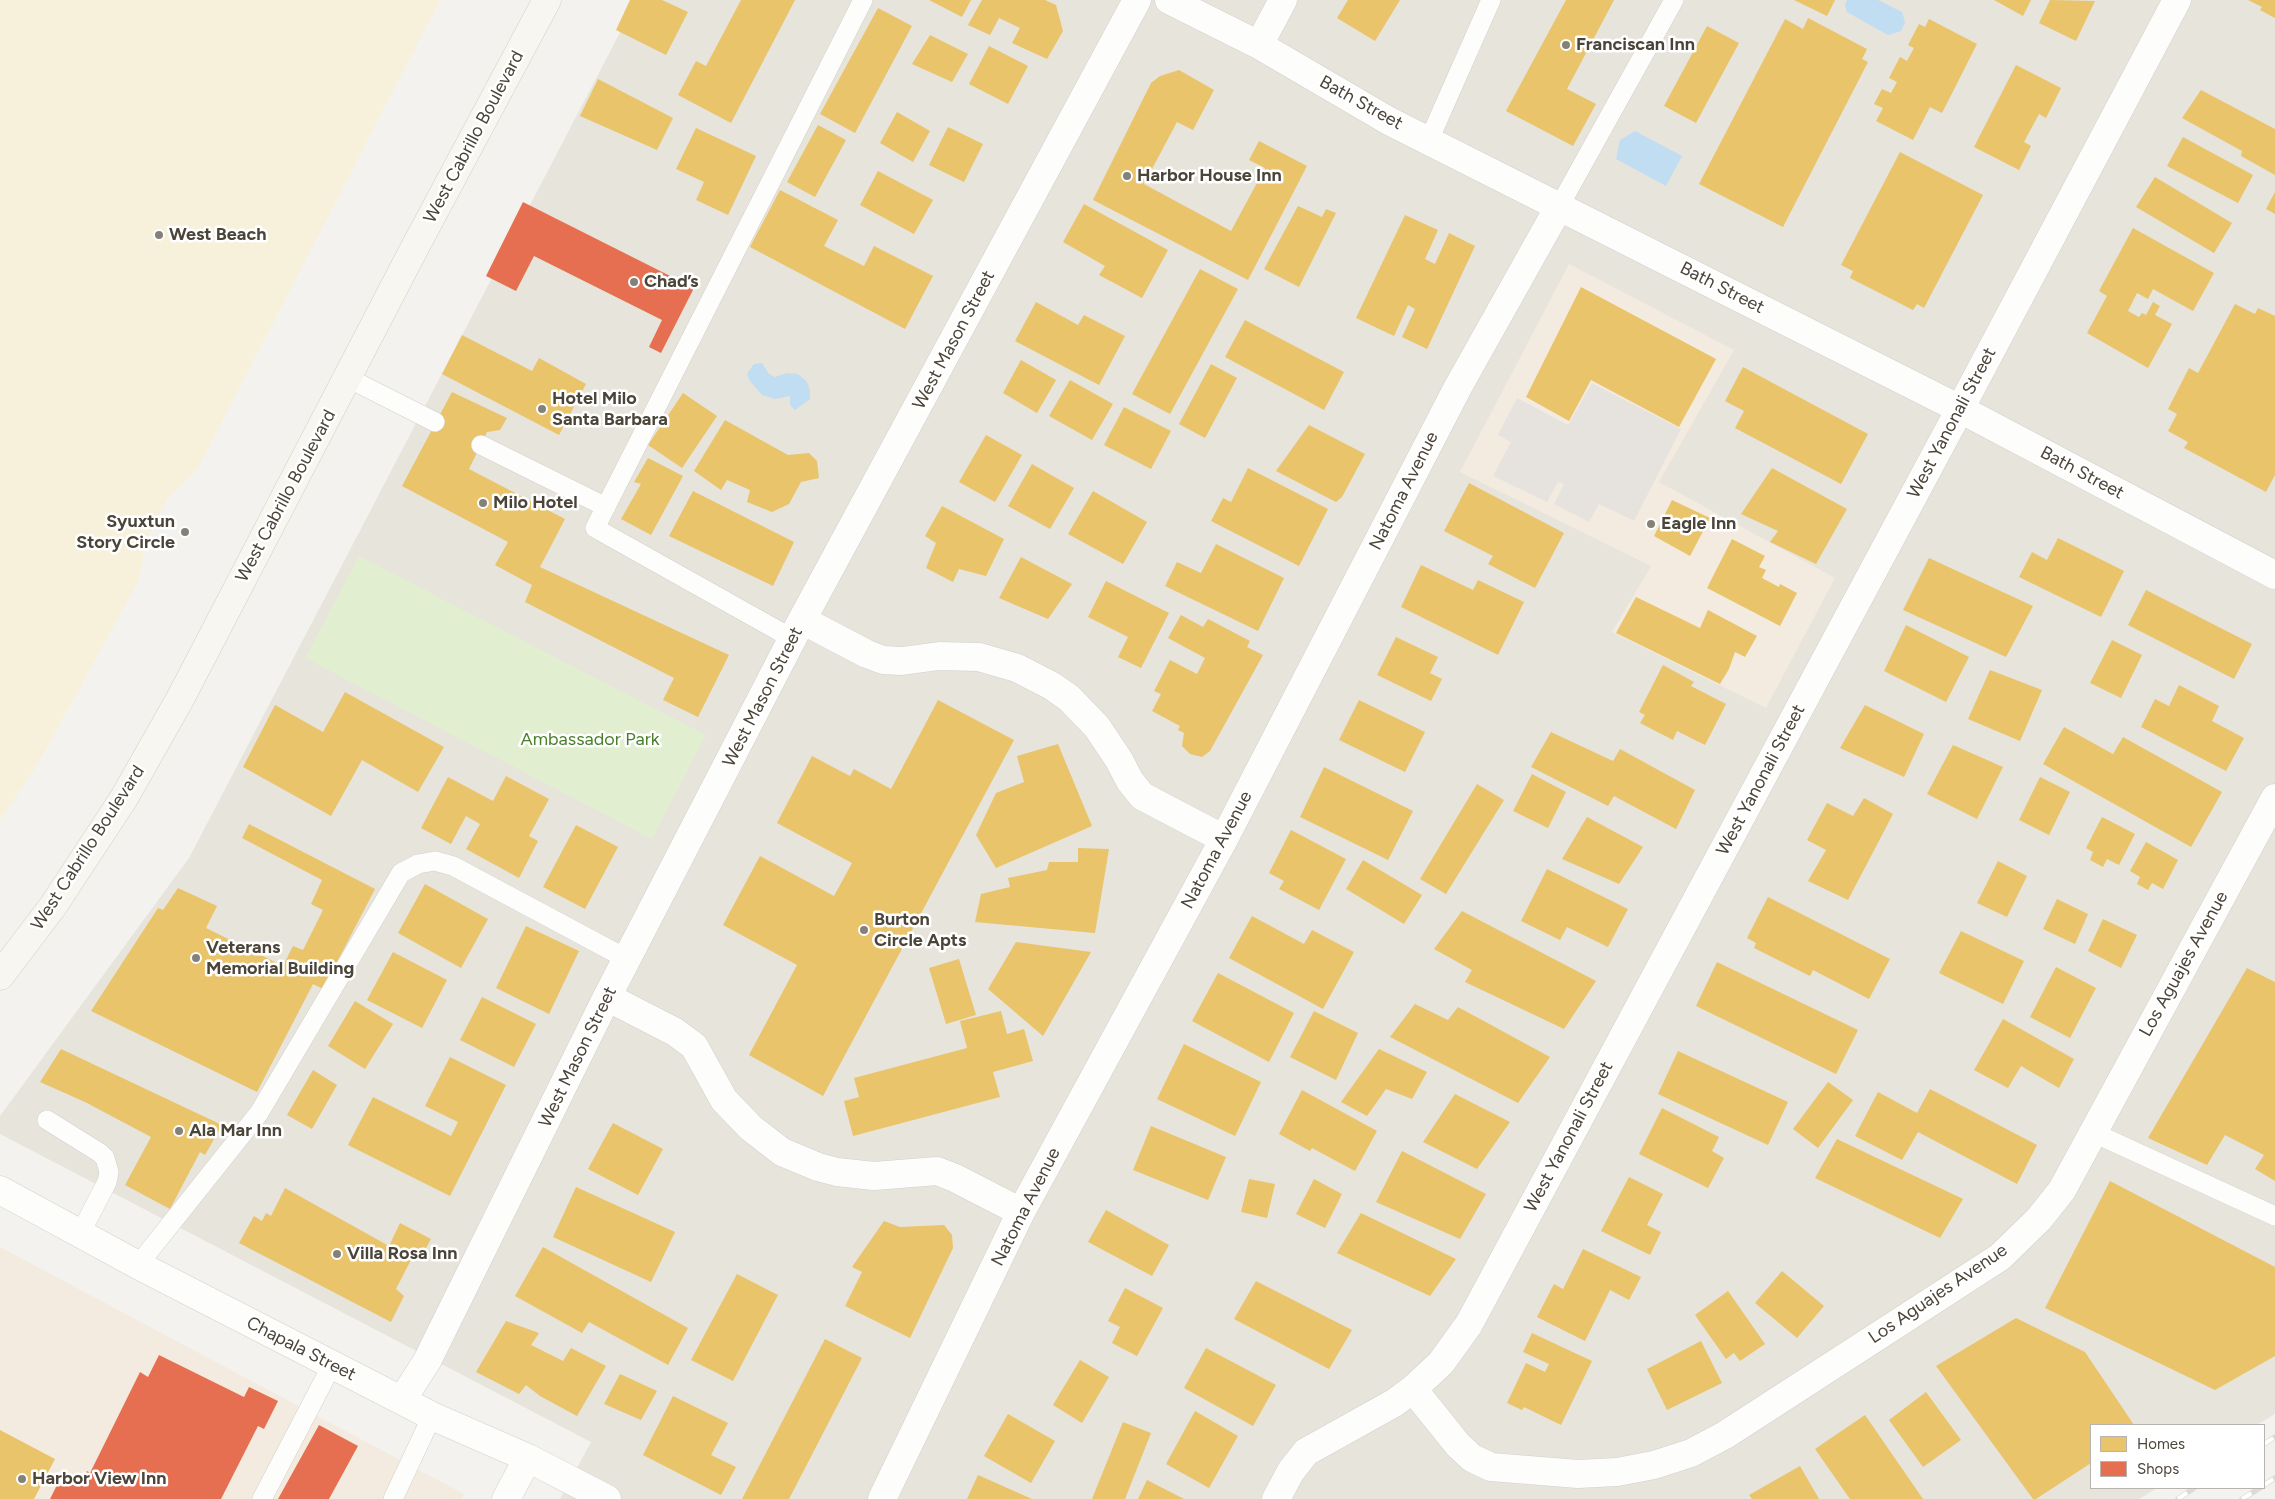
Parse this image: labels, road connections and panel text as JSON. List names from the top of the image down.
{
  "streets": {
    "main road": ["West Cabrillo Boulevard"],
    "street": [
      "Bath Street",
      "West Mason Street",
      "West Yanonali Street",
      "Natoma Avenue",
      "Los Aguajes Avenue",
      "Chapala Street"
    ]
  },
  "crossings": [
    ["Bath Street", "West Yanonali Street"],
    ["Bath Street", "Natoma Avenue"],
    ["West Mason Street", "Chapala Street"],
    ["West Yanonali Street", "Los Aguajes Avenue"]
  ],
  "parks": ["Ambassador Park"],
  "places": [
    "Franciscan Inn",
    "Harbor House Inn",
    "West Beach",
    "Chad’s",
    "Hotel Milo Santa Barbara",
    "Milo Hotel",
    "Eagle Inn",
    "Syuxtun Story Circle",
    "Burton Circle Apts",
    "Veterans Memorial Building",
    "Ala Mar Inn",
    "Villa Rosa Inn",
    "Harbor View Inn"
  ],
  "legend": ["Homes", "Shops"]
}
